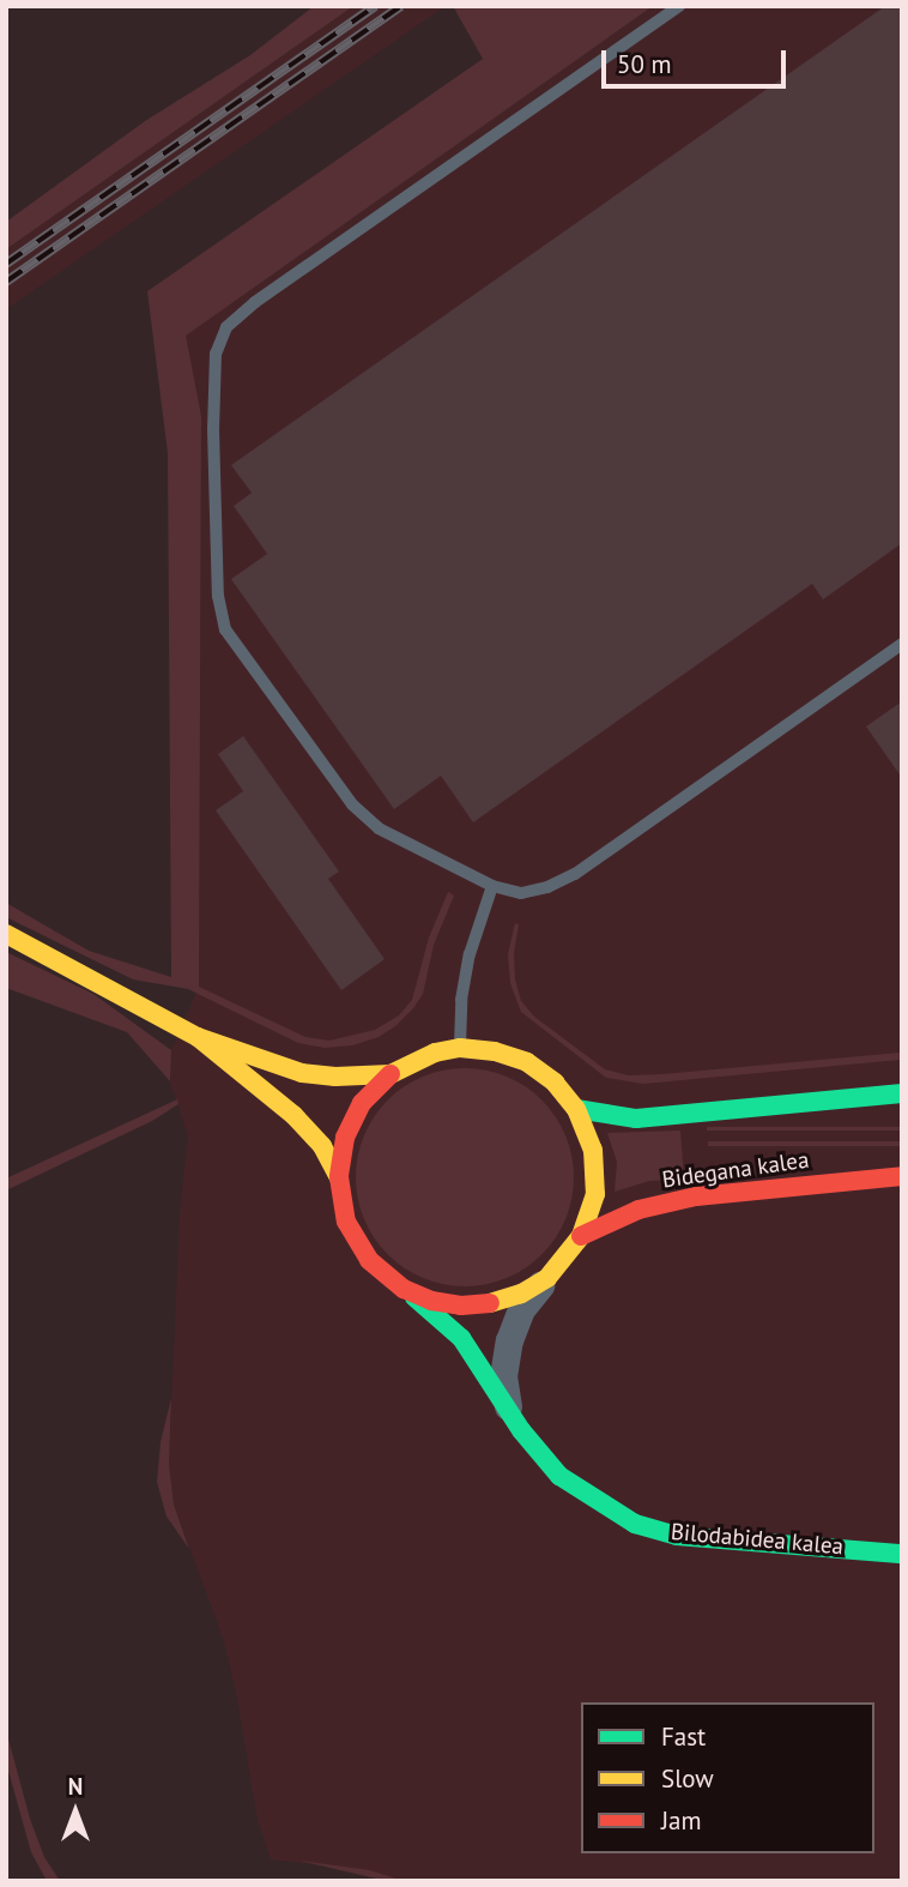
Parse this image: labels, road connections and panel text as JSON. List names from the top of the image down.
{
  "streets": {
    "street": ["Bidegana kalea", "Bilodabidea kalea"]
  },
  "crossings": [
    ["Bidegana kalea", "Bilodabidea kalea"]
  ],
  "legend": ["Fast", "Slow", "Jam"],
  "scale_bar": "50 m",
  "north": "top"
}
